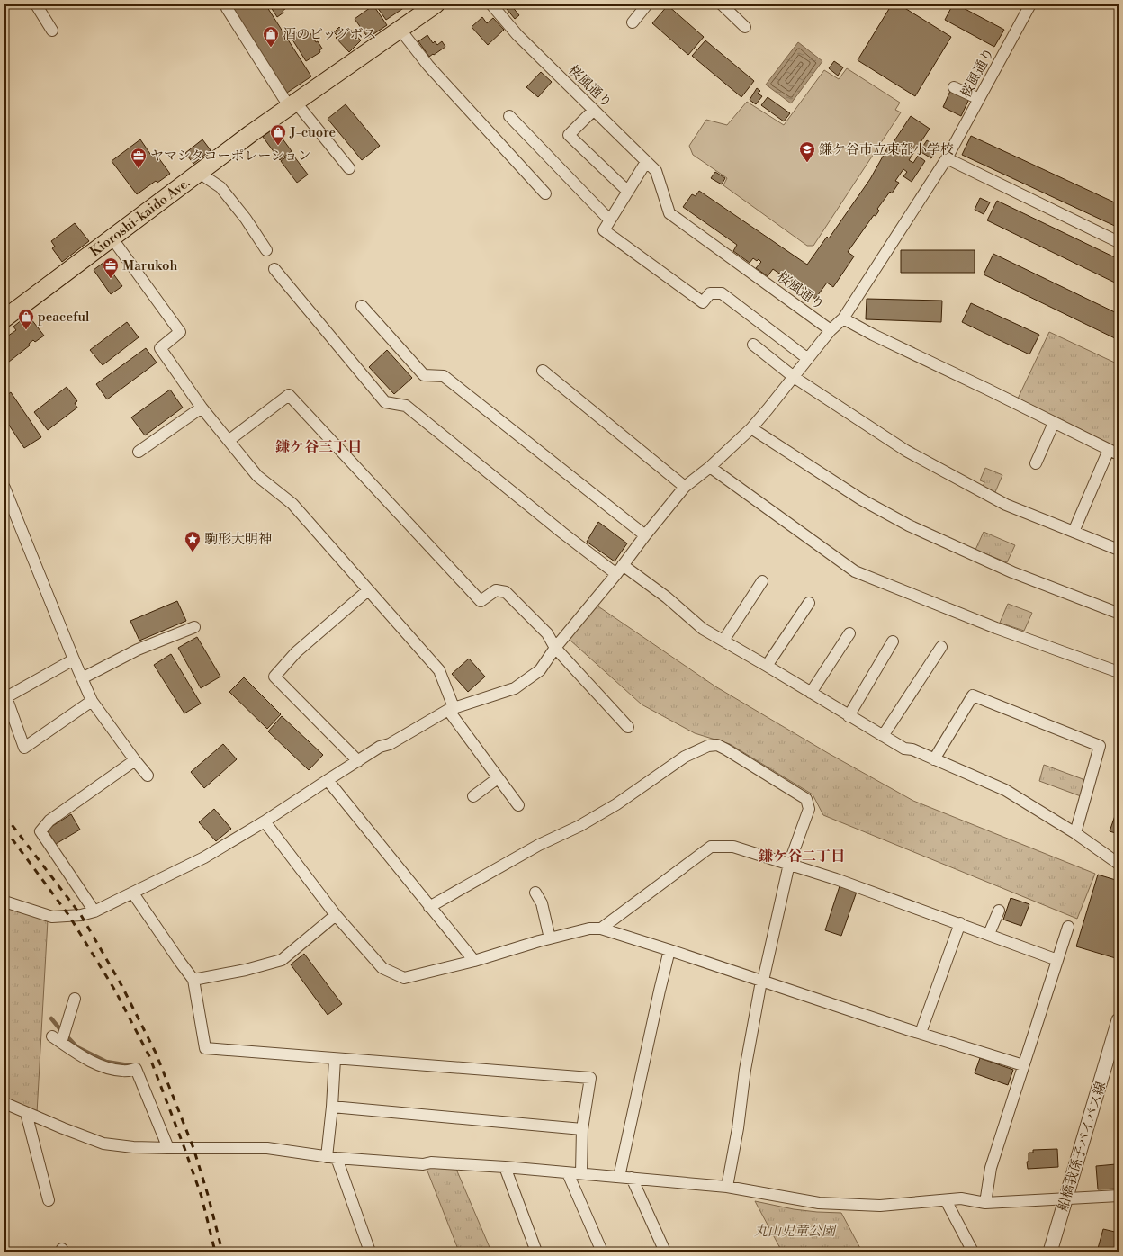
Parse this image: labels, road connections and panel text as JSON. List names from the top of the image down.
{
  "streets": {
    "main road": ["Kioroshi-kaido Ave."],
    "street": ["桜風通り", "船橋我孫子バイパス線"]
  },
  "districts": ["鎌ケ谷三丁目", "鎌ケ谷二丁目"],
  "parks": ["丸山児童公園"],
  "places": {
    "shop": ["酒のビッグボス", "J-cuore", "peaceful"],
    "school or university": ["鎌ケ谷市立東部小学校"],
    "office": ["ヤマシタコーポレーション", "Marukoh"],
    "place": ["駒形大明神"]
  }
}
